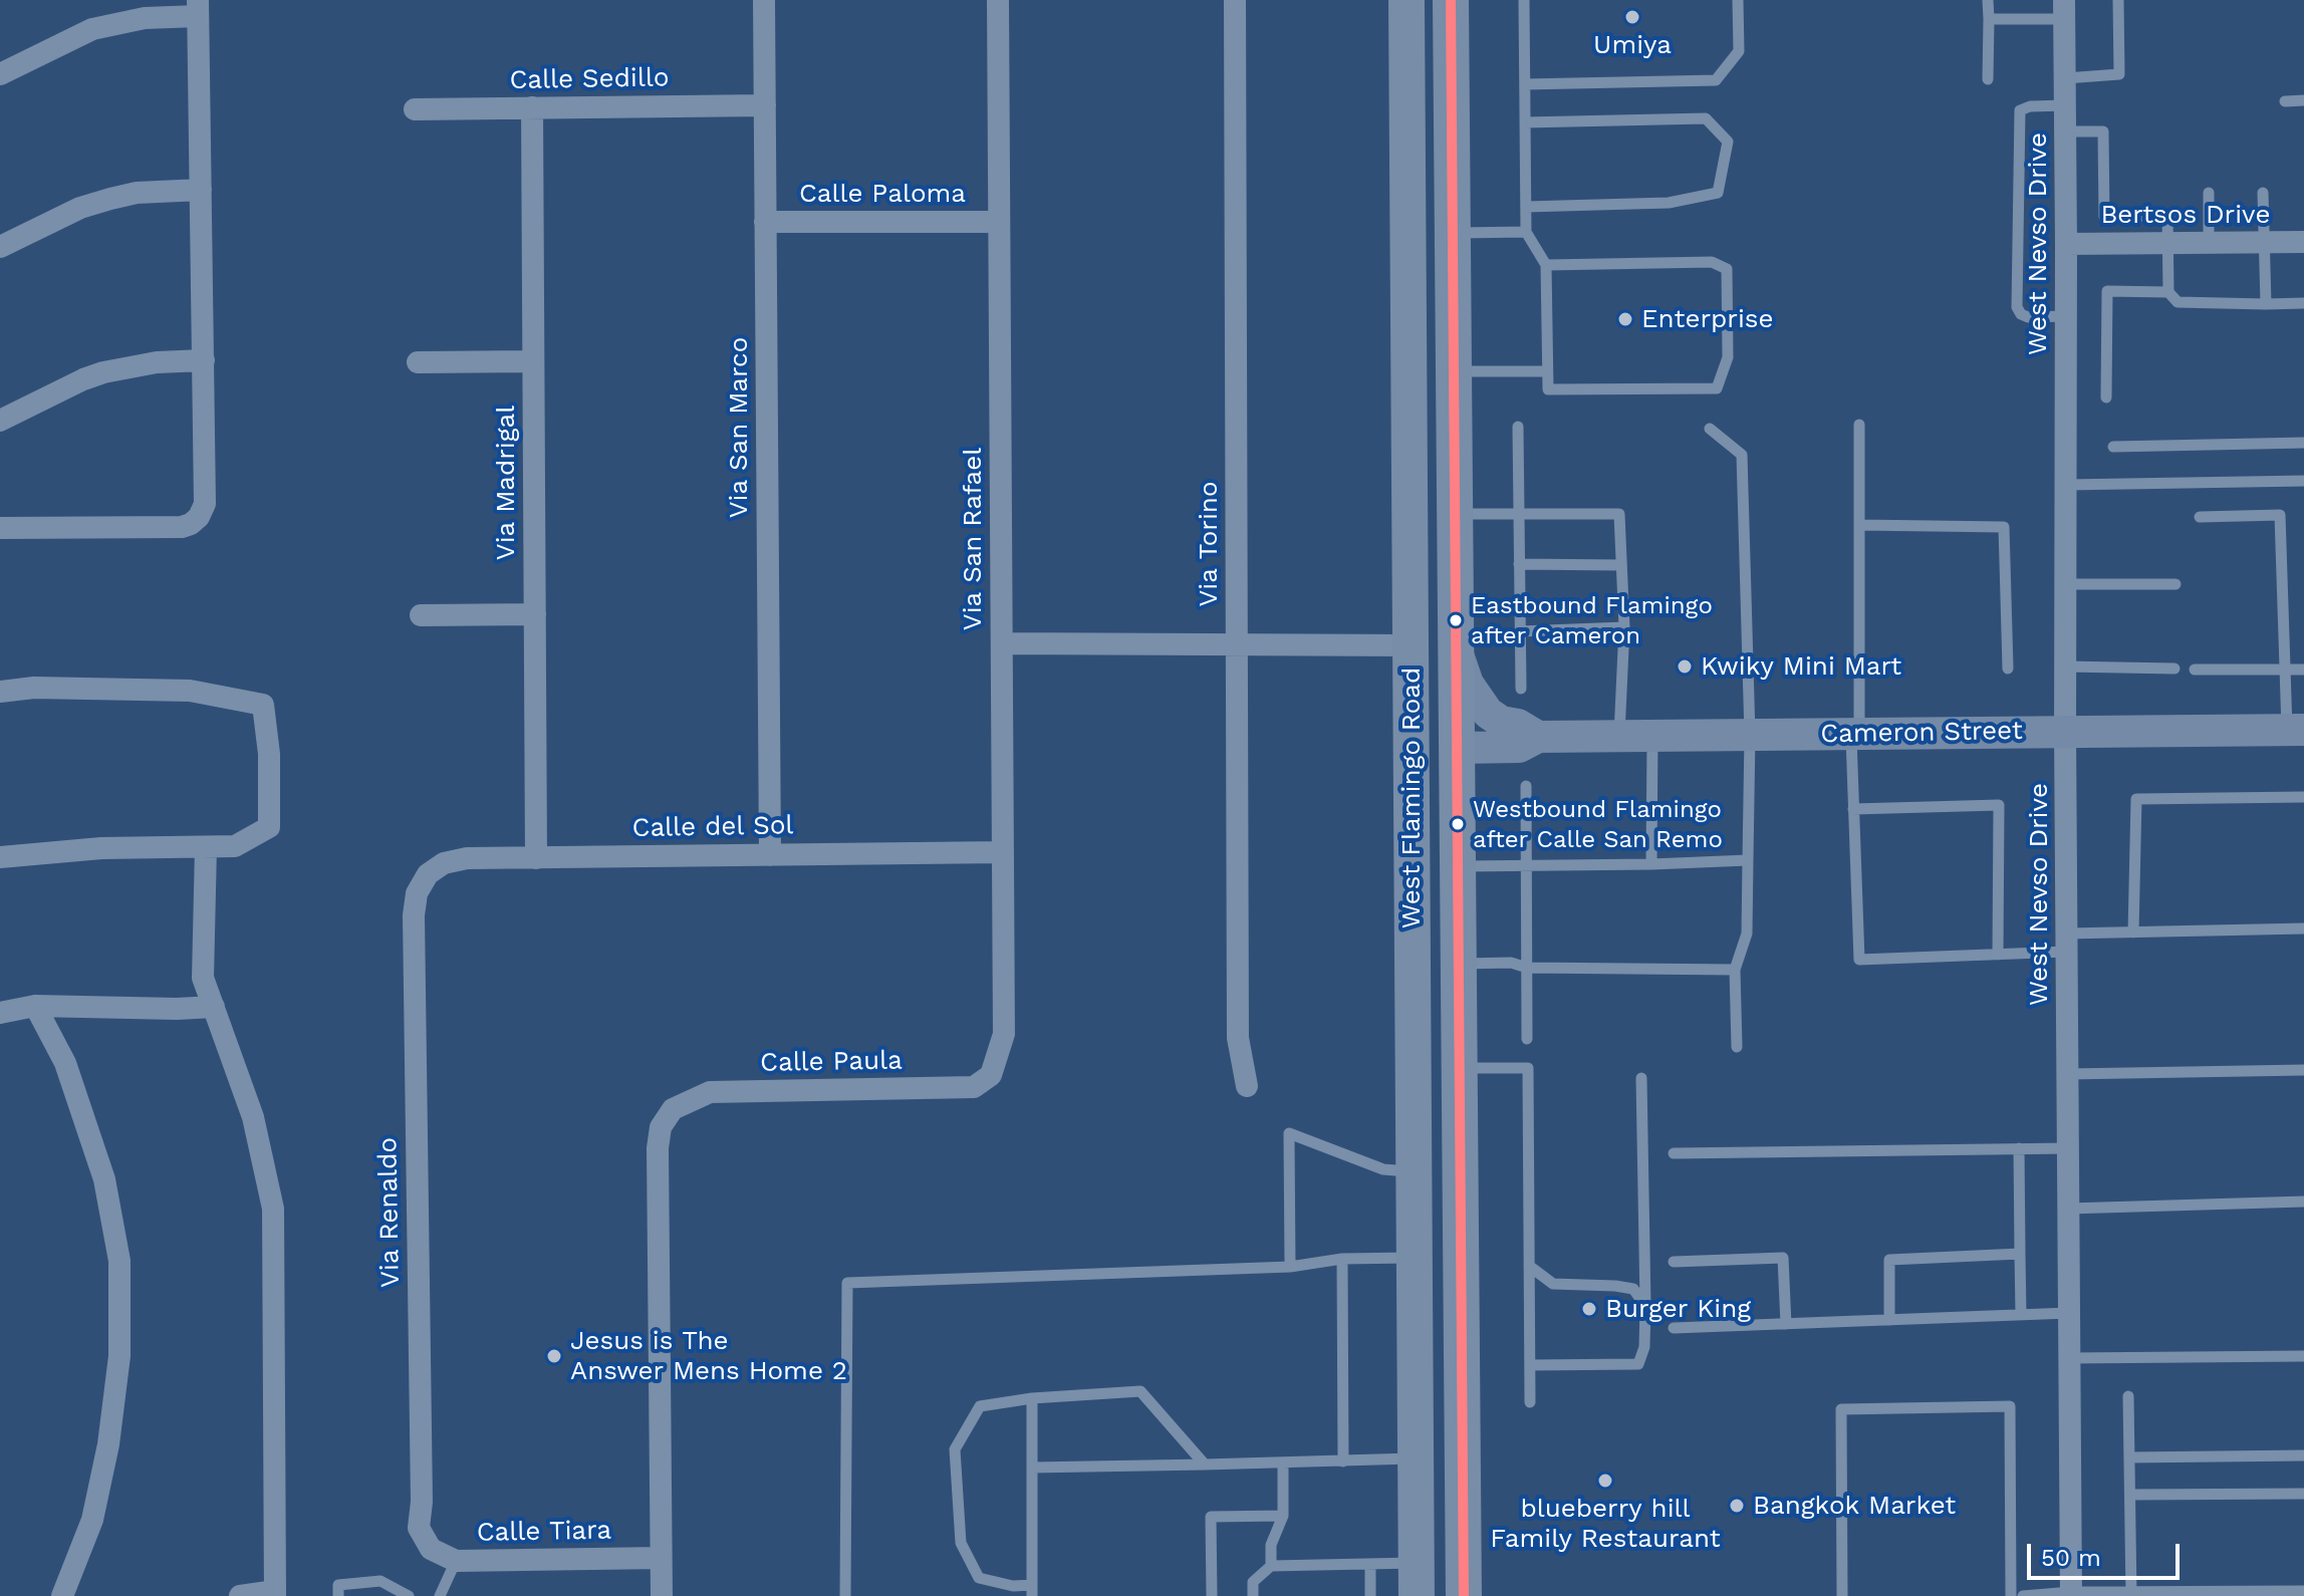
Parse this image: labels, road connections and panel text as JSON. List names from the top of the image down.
{
  "streets": {
    "main road": ["West Flamingo Road"],
    "street": [
      "Calle Sedillo",
      "Calle Paloma",
      "Bertsos Drive",
      "West Nevso Drive",
      "Via San Marco",
      "Via Madrigal",
      "Via San Rafael",
      "Via Torino",
      "Cameron Street",
      "Calle del Sol",
      "Calle Paula",
      "Via Renaldo",
      "Calle Tiara"
    ]
  },
  "crossings": [
    ["Calle Sedillo", "Via San Marco"],
    ["Calle Sedillo", "Via Madrigal"],
    ["Calle Paloma", "Via San Marco"],
    ["Calle Paloma", "Via San Rafael"],
    ["Bertsos Drive", "West Nevso Drive"],
    ["West Nevso Drive", "Cameron Street"],
    ["Via San Marco", "Calle del Sol"],
    ["Via Madrigal", "Calle del Sol"],
    ["Via San Rafael", "Calle del Sol"],
    ["Via San Rafael", "Calle Paula"],
    ["Cameron Street", "West Flamingo Road"],
    ["Calle del Sol", "Via Renaldo"],
    ["Calle Paula", "Calle Tiara"],
    ["Via Renaldo", "Calle Tiara"]
  ],
  "places": [
    "Umiya",
    "Enterprise",
    "Eastbound Flamingo after Cameron",
    "Kwiky Mini Mart",
    "Westbound Flamingo after Calle San Remo",
    "Burger King",
    "Jesus is The Answer Mens Home 2",
    "blueberry hill Family Restaurant",
    "Bangkok Market"
  ],
  "scale_bar": "50 m"
}
